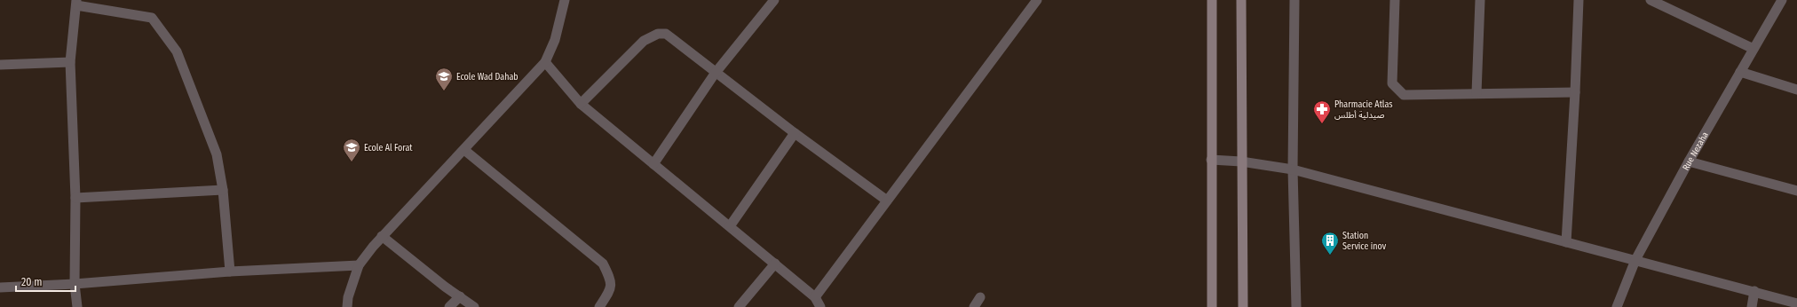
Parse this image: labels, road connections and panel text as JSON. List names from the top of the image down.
{
  "streets": {
    "street": ["Rue Nezaha"]
  },
  "places": {
    "school or university": ["Ecole Wad Dahab", "Ecole Al Forat"],
    "pharmacy": ["Pharmacie Atlas صيدلية أطلس"],
    "building": ["Station Service inov"]
  },
  "scale_bar": "20 m"
}
